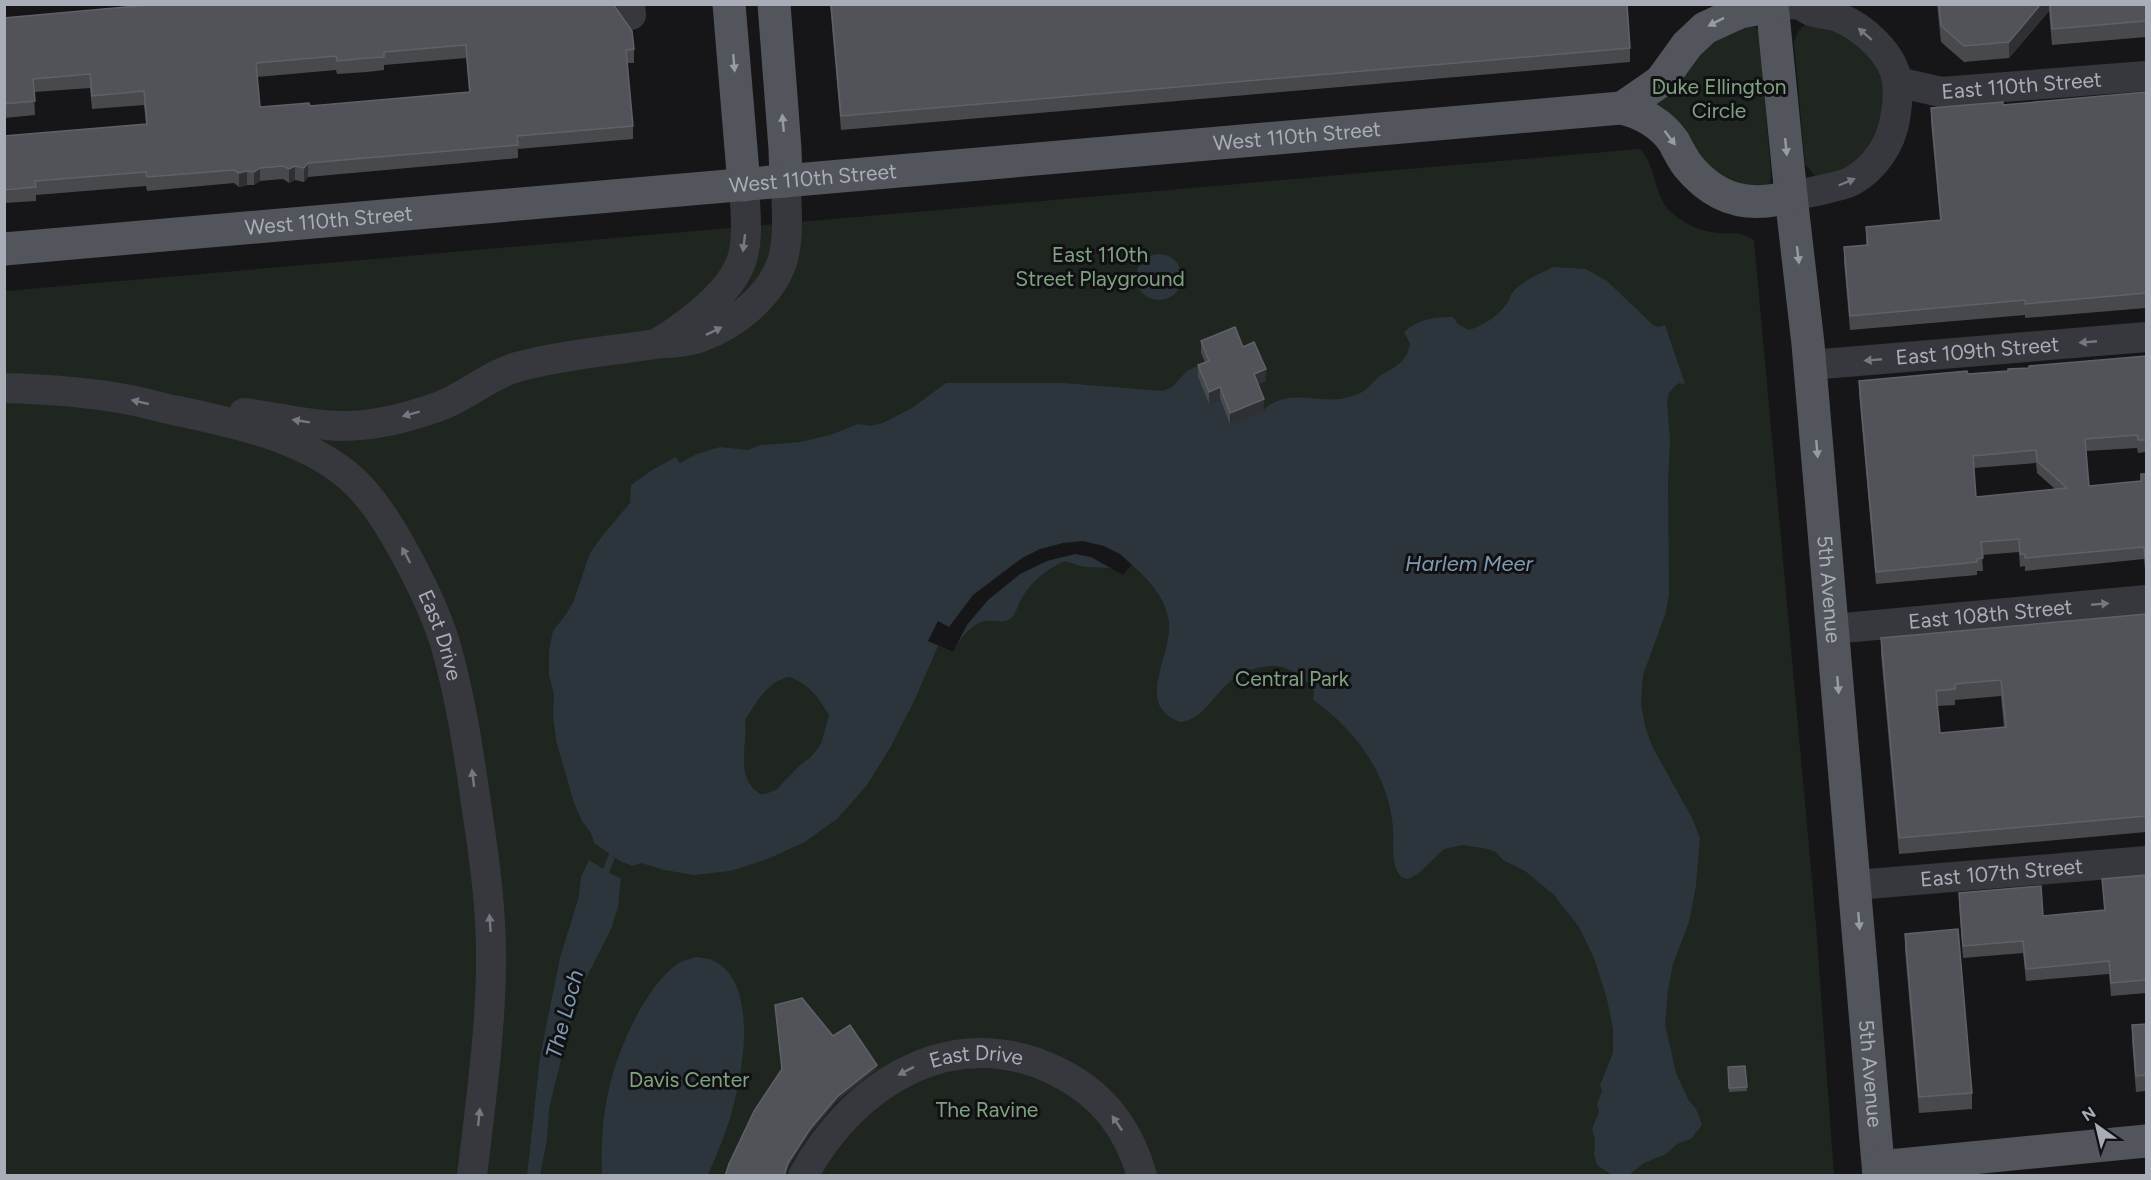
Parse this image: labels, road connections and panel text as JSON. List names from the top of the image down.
{
  "streets": {
    "main road": ["West 110th Street", "5th Avenue"],
    "street": [
      "East 110th Street",
      "East 109th Street",
      "East 108th Street",
      "East Drive",
      "East 107th Street"
    ]
  },
  "crossings": [
    ["East 109th Street", "5th Avenue"],
    ["5th Avenue", "East 108th Street"],
    ["5th Avenue", "East 107th Street"]
  ],
  "one_way": ["East 109th Street", "5th Avenue", "East 108th Street"],
  "water": ["Harlem Meer", "The Loch"],
  "parks": [
    "Duke Ellington Circle",
    "East 110th Street Playground",
    "Central Park",
    "Davis Center",
    "The Ravine"
  ],
  "north": "top left"
}
